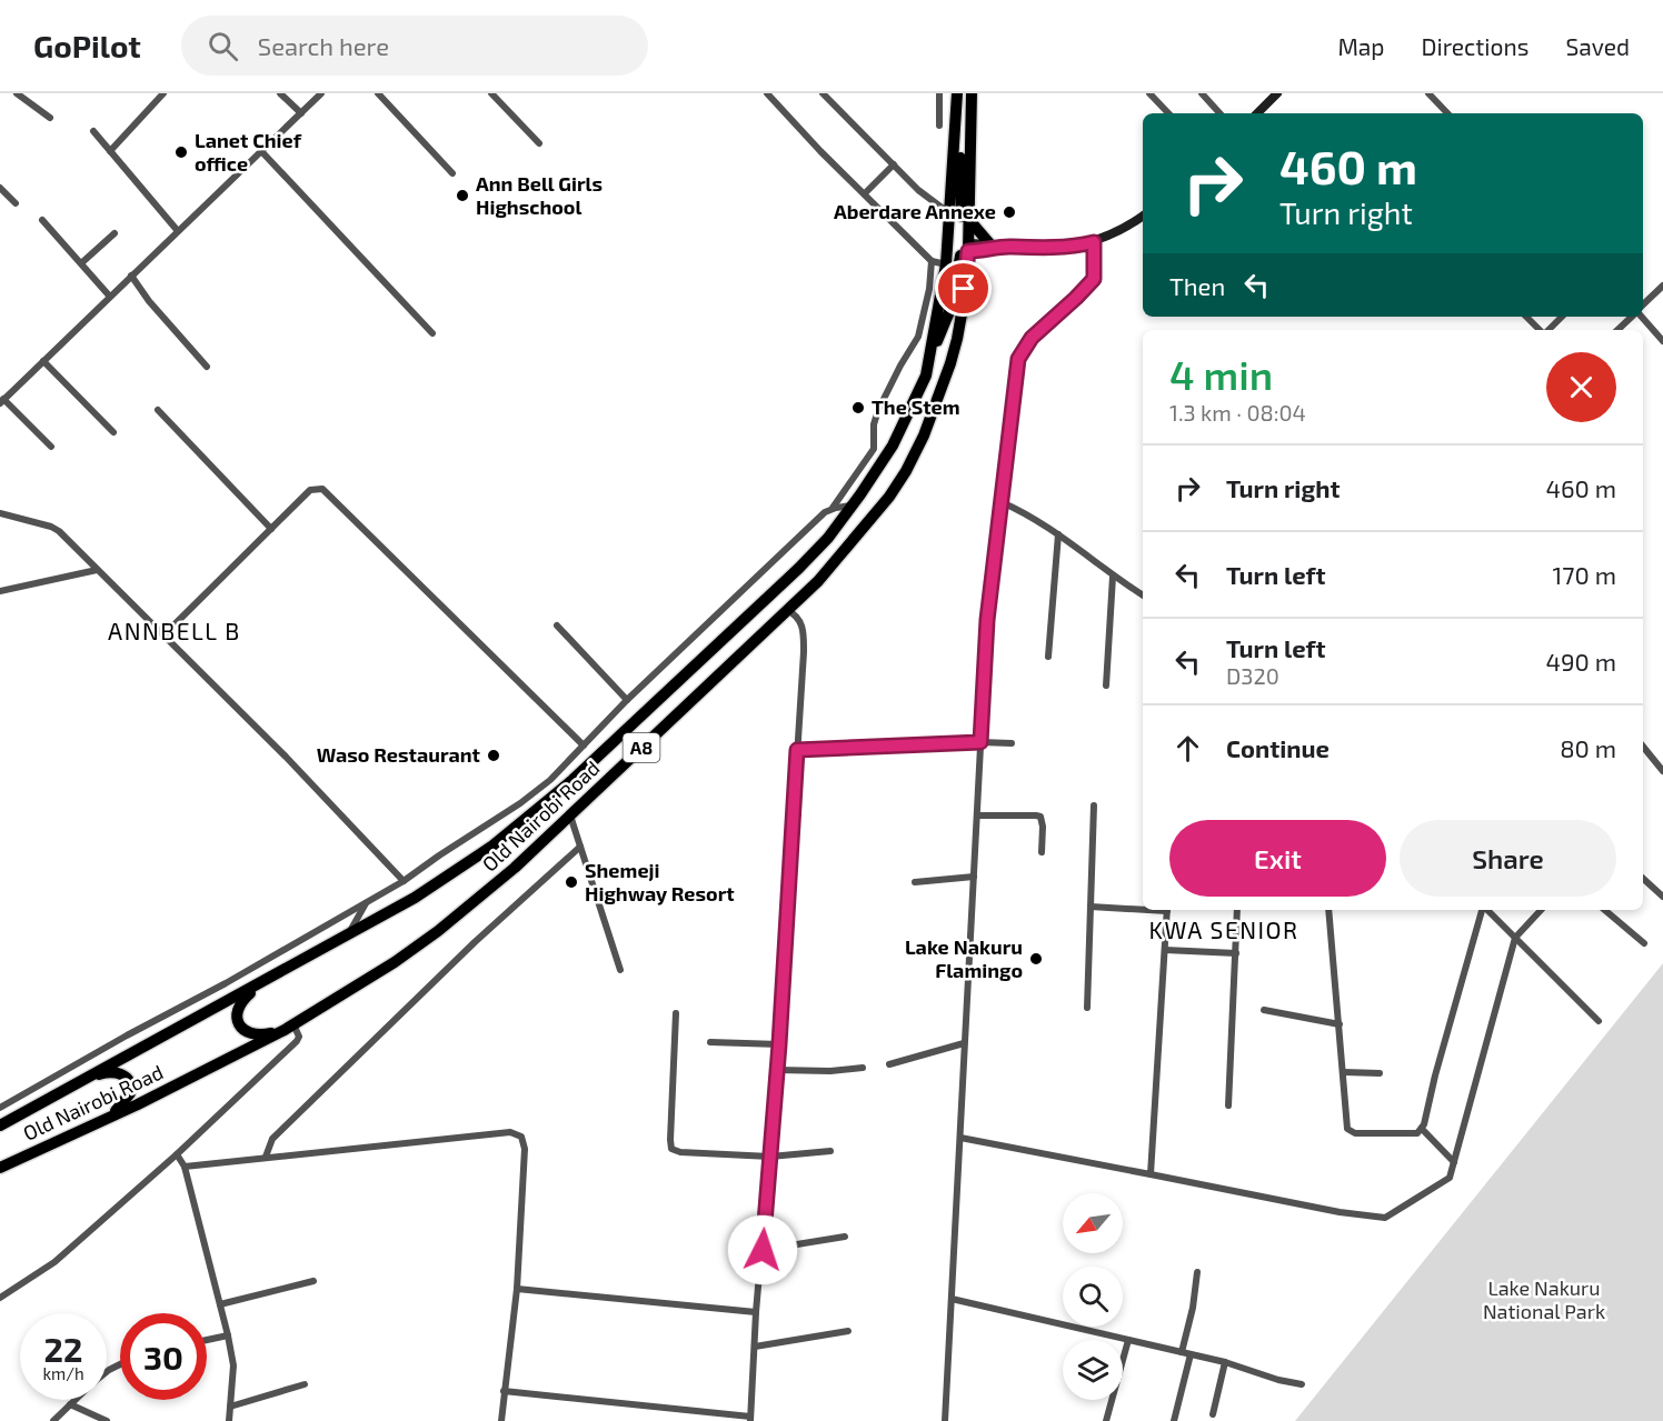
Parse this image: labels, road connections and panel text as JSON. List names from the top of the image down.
{
  "streets": {
    "highway": ["A8", "Old Nairobi Road"]
  },
  "districts": ["ANNBELL B", "KWA SENIOR"],
  "parks": ["Lake Nakuru National Park"],
  "places": [
    "Lanet Chief office",
    "Ann Bell Girls Highschool",
    "Aberdare Annexe",
    "The Stem",
    "Waso Restaurant",
    "Shemeji Highway Resort",
    "Lake Nakuru Flamingo"
  ],
  "north": "bottom left",
  "page": {
    "header": "GoPilot",
    "search": "Search here",
    "nav": ["Map", "Directions", "Saved"],
    "turn": ["460 m", "Turn right"],
    "then": "Then",
    "heading": ["4 min", "1.3 km · 08:04"],
    "list": [
      {
        "name": "Turn right",
        "value": "460 m"
      },
      {
        "name": "Turn left",
        "value": "170 m"
      },
      {
        "name": "Turn left",
        "note": "D320",
        "value": "490 m"
      },
      {
        "name": "Continue",
        "value": "80 m"
      }
    ],
    "buttons": ["Exit", "Share"],
    "speed": "22 km/h",
    "limit": "30"
  }
}
